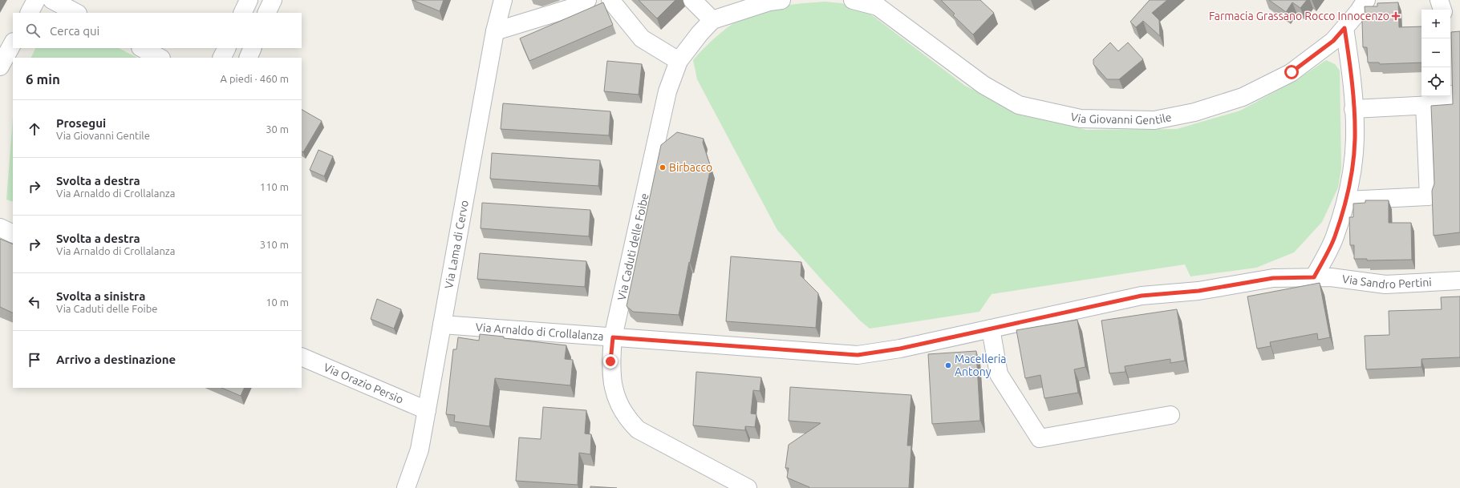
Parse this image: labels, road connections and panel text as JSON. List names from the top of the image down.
{
  "streets": {
    "street": [
      "Via Giovanni Gentile",
      "Via Lama di Cervo",
      "Via Caduti delle Foibe",
      "Via Sandro Pertini",
      "Via Arnaldo di Crollalanza",
      "Via Orazio Persio"
    ]
  },
  "crossings": [
    ["Via Lama di Cervo", "Via Arnaldo di Crollalanza"],
    ["Via Lama di Cervo", "Via Orazio Persio"],
    ["Via Caduti delle Foibe", "Via Arnaldo di Crollalanza"],
    ["Via Sandro Pertini", "Via Arnaldo di Crollalanza"]
  ],
  "places": {
    "health": ["Farmacia Grassano Rocco Innocenzo"],
    "other": ["Birbacco", "Macelleria Antony"]
  },
  "page": {
    "map_buttons": ["+", "−"],
    "search": "Cerca qui",
    "heading": ["6 min", "A piedi · 460 m"],
    "list": [
      ["Prosegui", "Via Giovanni Gentile", "30 m"],
      ["Svolta a destra", "Via Arnaldo di Crollalanza", "110 m"],
      ["Svolta a destra", "Via Arnaldo di Crollalanza", "310 m"],
      ["Svolta a sinistra", "Via Caduti delle Foibe", "10 m"],
      "Arrivo a destinazione"
    ]
  }
}
